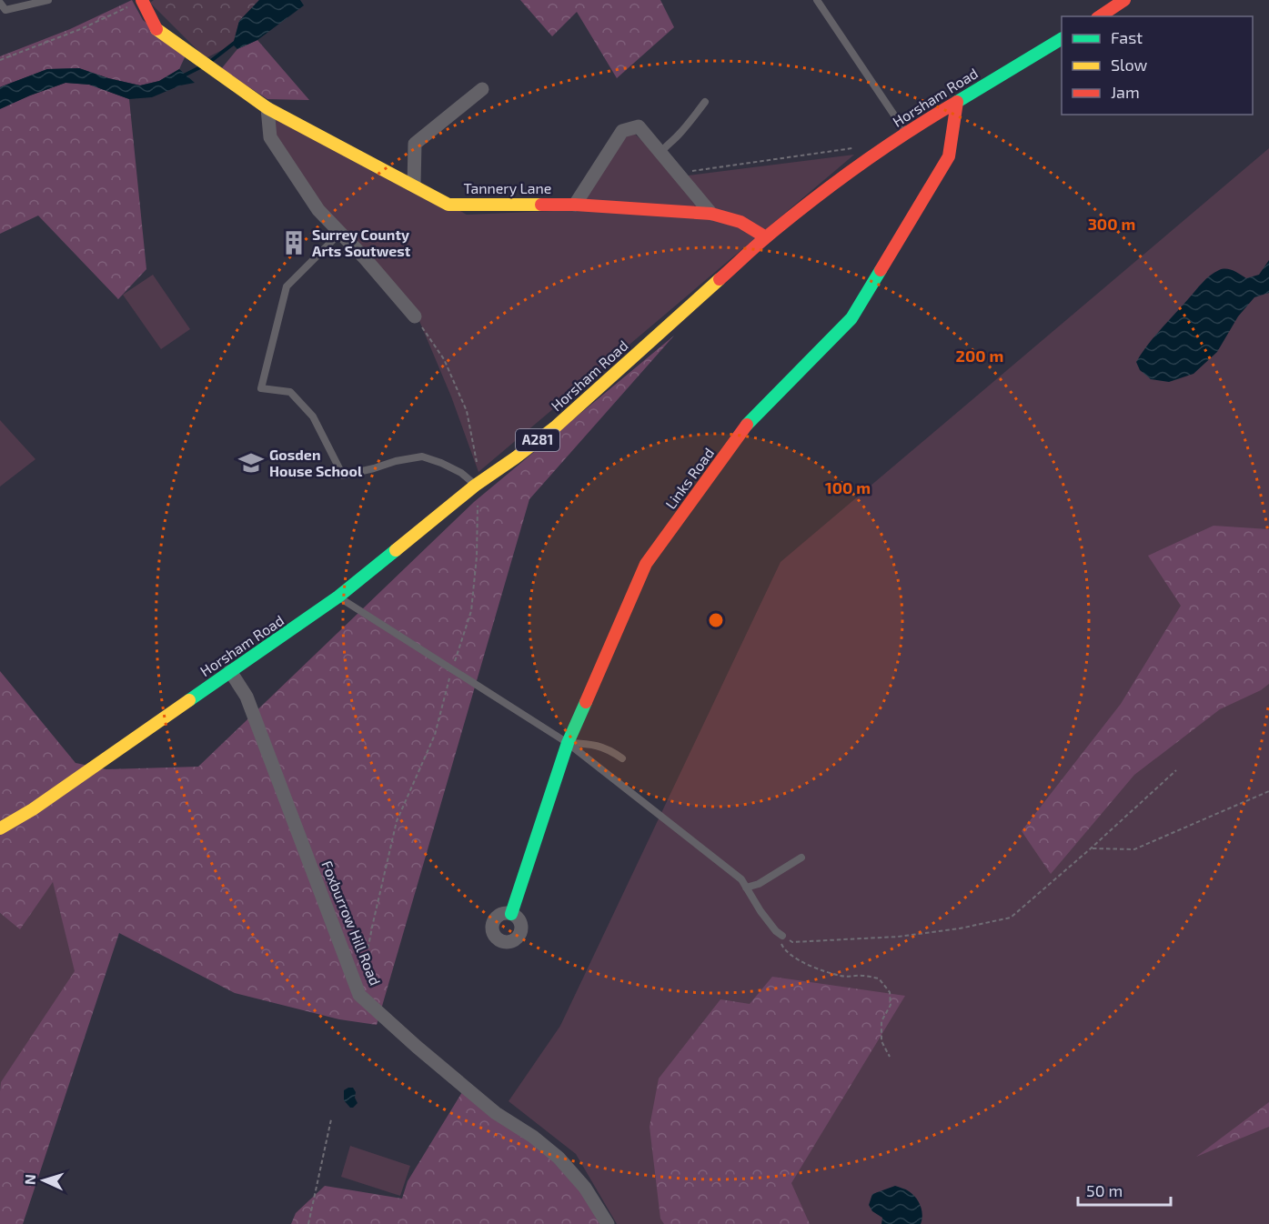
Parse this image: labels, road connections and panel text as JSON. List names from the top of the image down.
{
  "streets": {
    "street": [
      "Horsham Road",
      "Tannery Lane",
      "A281",
      "Links Road",
      "Foxburrow Hill Road"
    ]
  },
  "crossings": [
    ["Horsham Road", "Tannery Lane"],
    ["Horsham Road", "Links Road"],
    ["Horsham Road", "Foxburrow Hill Road"]
  ],
  "places": {
    "building": ["Surrey County Arts Soutwest"],
    "school or university": ["Gosden House School"]
  },
  "legend": ["Fast", "Slow", "Jam"],
  "scale_bar": "50 m",
  "north": "left",
  "rings": ["300 m", "200 m", "100 m"]
}
